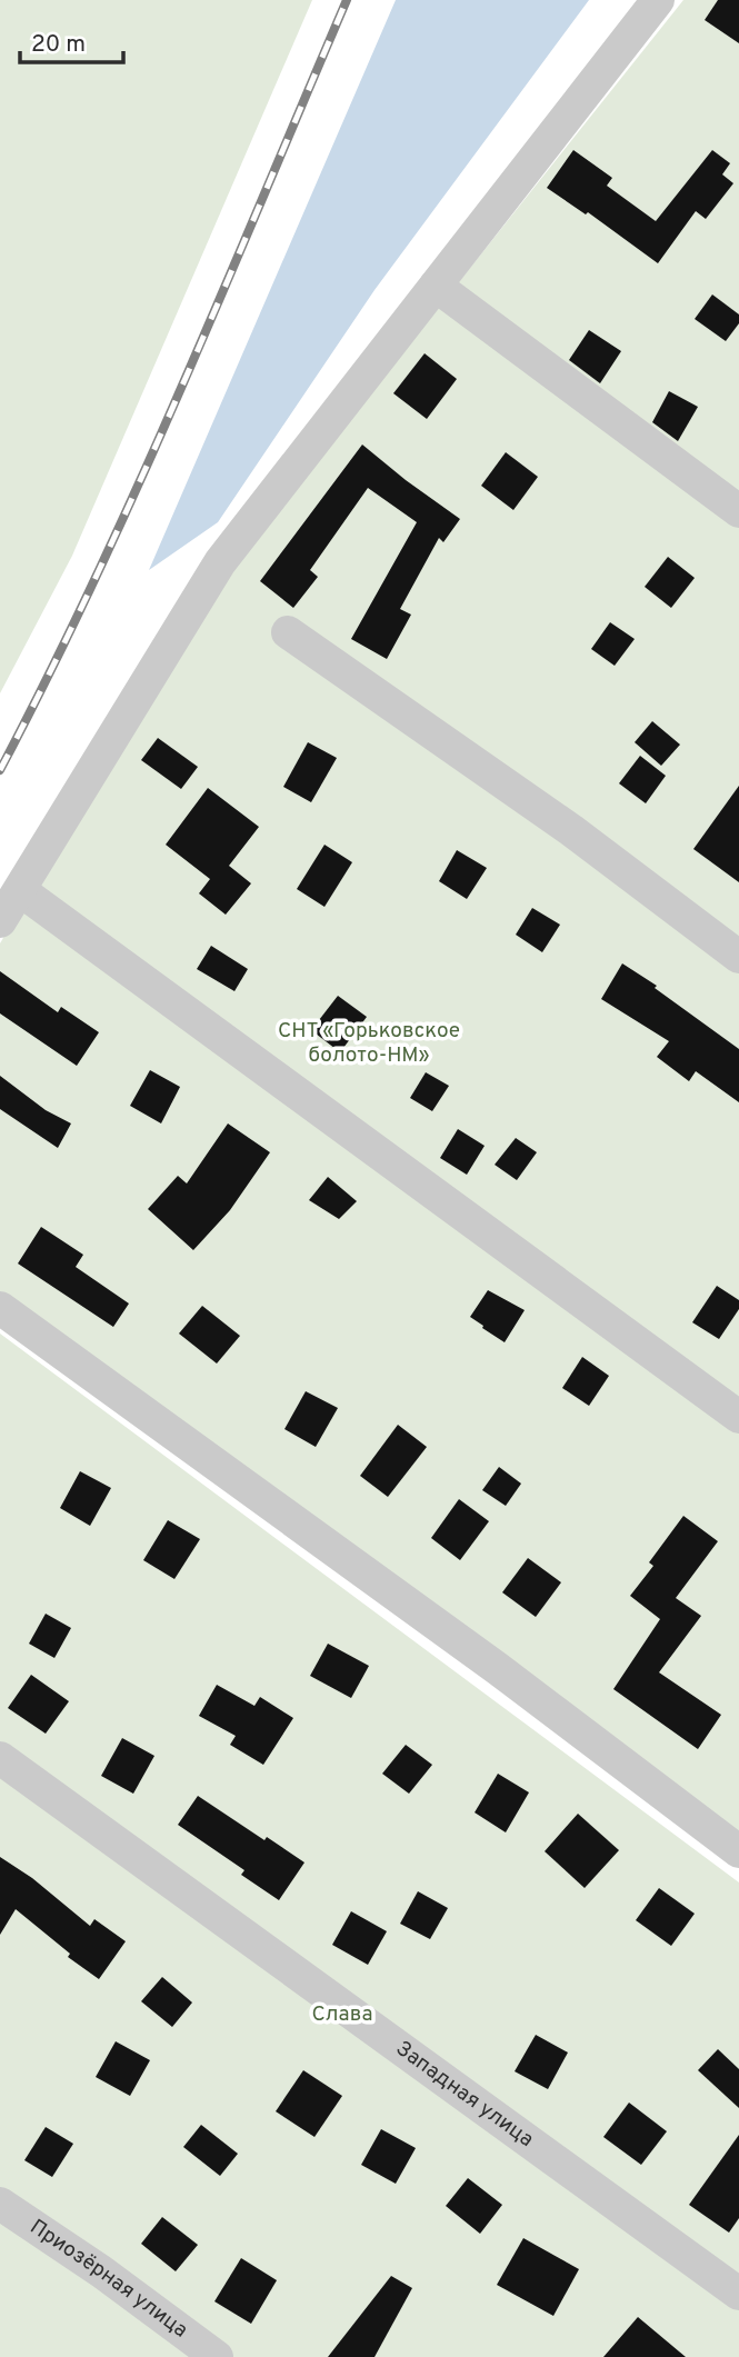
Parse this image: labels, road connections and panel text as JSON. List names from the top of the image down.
{
  "streets": {
    "street": ["Западная улица", "Приозёрная улица"]
  },
  "parks": ["СНТ «Горьковское болото-НМ»", "Слава"],
  "scale_bar": "20 m"
}
